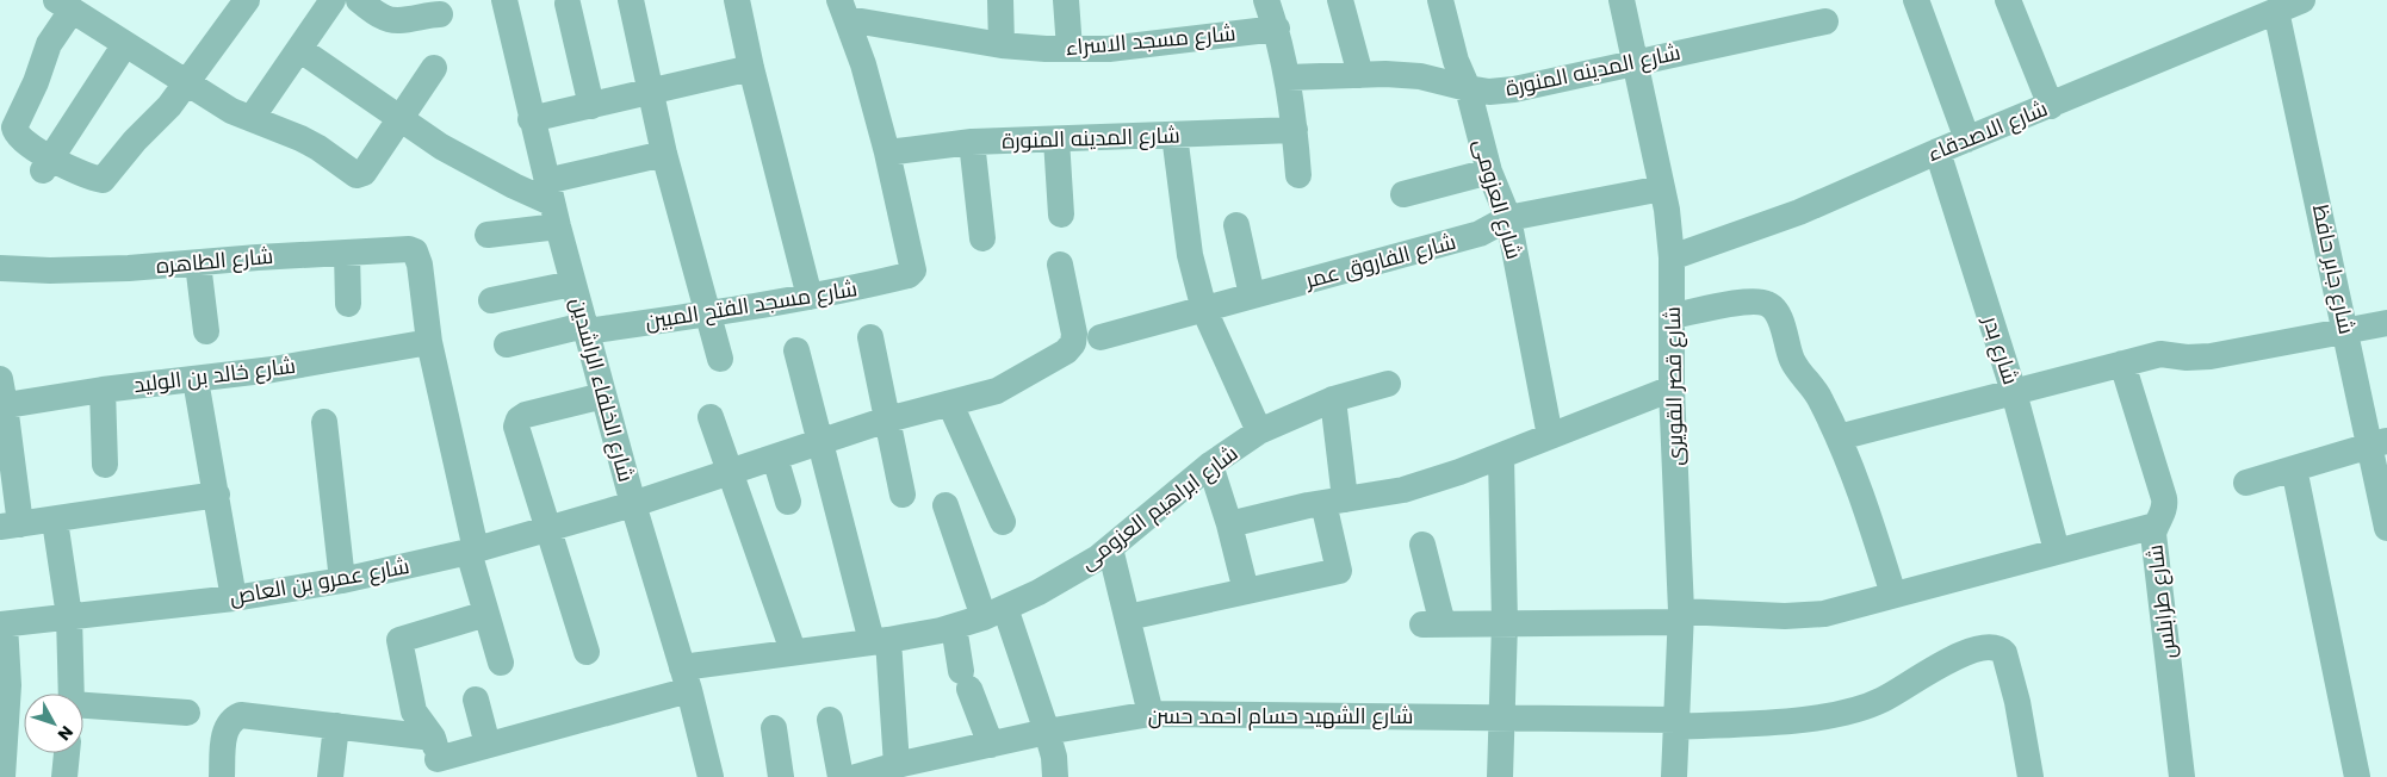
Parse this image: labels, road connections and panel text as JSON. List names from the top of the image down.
{
  "streets": {
    "street": [
      "شارع مسجد الاسراء",
      "شارع المدينه المنورة",
      "شارع الاصدقاء",
      "شارع العزومى",
      "شارع الطاهره",
      "شارع الفاروق عمر",
      "شارع جابر حافظ",
      "شارع مسجد الفتح المبين",
      "شارع بدر",
      "شارع خالد بن الوليد",
      "شارع قصر القويرى",
      "شارع الخلفاء الراشدين",
      "شارع ابراهيم العزومى",
      "شارع عمرو بن العاص",
      "شارع طرابلس",
      "شارع الشهيد حسام احمد حسن"
    ]
  },
  "crossings": [
    ["شارع المدينه المنورة", "شارع العزومى"],
    ["شارع المدينه المنورة", "شارع مسجد الفتح المبين"],
    ["شارع المدينه المنورة", "شارع قصر القويرى"],
    ["شارع الاصدقاء", "شارع جابر حافظ"],
    ["شارع الاصدقاء", "شارع بدر"],
    ["شارع الاصدقاء", "شارع قصر القويرى"],
    ["شارع العزومى", "شارع الفاروق عمر"],
    ["شارع الطاهره", "شارع خالد بن الوليد"],
    ["شارع الفاروق عمر", "شارع قصر القويرى"],
    ["شارع مسجد الفتح المبين", "شارع الخلفاء الراشدين"],
    ["شارع قصر القويرى", "شارع الشهيد حسام احمد حسن"],
    ["شارع الخلفاء الراشدين", "شارع ابراهيم العزومى"],
    ["شارع الخلفاء الراشدين", "شارع عمرو بن العاص"]
  ],
  "north": "bottom right"
}
